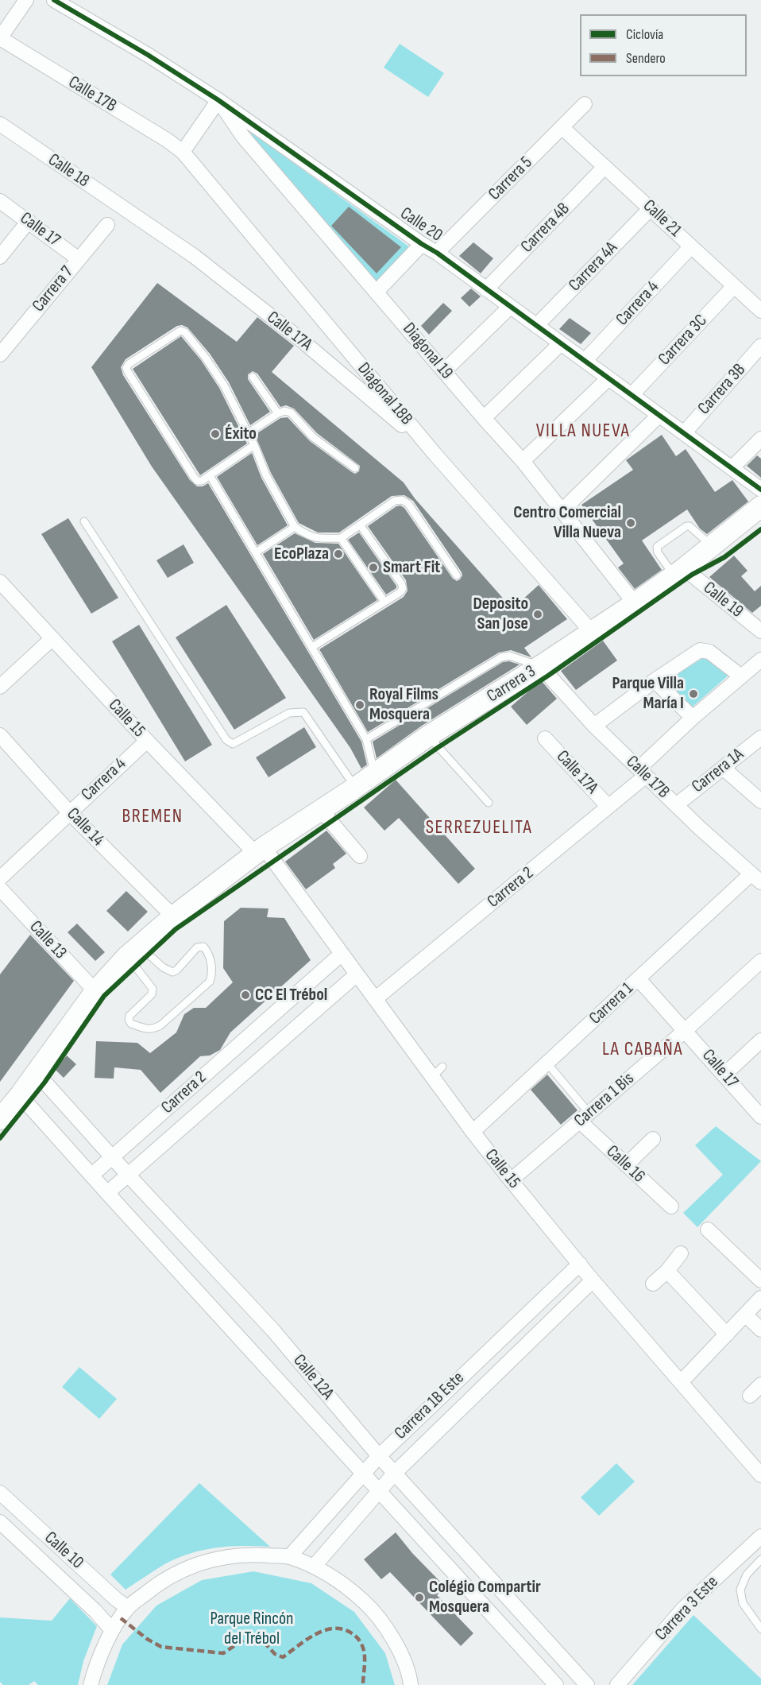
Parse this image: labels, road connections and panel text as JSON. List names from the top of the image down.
{
  "streets": {
    "main road": ["Carrera 3"],
    "street": [
      "Calle 17B",
      "Calle 18",
      "Carrera 5",
      "Calle 21",
      "Calle 20",
      "Carrera 4B",
      "Calle 17",
      "Carrera 4A",
      "Carrera 7",
      "Carrera 4",
      "Calle 17A",
      "Carrera 3C",
      "Diagonal 19",
      "Carrera 3B",
      "Diagonal 18B",
      "Calle 19",
      "Calle 15",
      "Carrera 1A",
      "Calle 14",
      "Carrera 2",
      "Calle 13",
      "Carrera 1",
      "Carrera 1 Bis",
      "Calle 16",
      "Calle 12A",
      "Carrera 1B Este",
      "Calle 10",
      "Carrera 3 Este"
    ]
  },
  "crossings": [
    ["Calle 17B", "Diagonal 18B"],
    ["Calle 17B", "Carrera 3"],
    ["Calle 17B", "Carrera 1A"],
    ["Calle 17B", "Carrera 2"],
    ["Calle 17B", "Carrera 1"],
    ["Calle 18", "Calle 17A"],
    ["Carrera 5", "Calle 21"],
    ["Carrera 5", "Calle 20"],
    ["Calle 21", "Carrera 4B"],
    ["Calle 21", "Carrera 4A"],
    ["Calle 21", "Carrera 4"],
    ["Calle 21", "Carrera 3C"],
    ["Calle 20", "Carrera 4B"],
    ["Calle 20", "Carrera 4A"],
    ["Calle 20", "Carrera 4"],
    ["Calle 20", "Carrera 3C"],
    ["Calle 20", "Diagonal 19"],
    ["Calle 20", "Carrera 3B"],
    ["Calle 17", "Carrera 7"],
    ["Calle 17", "Carrera 1"],
    ["Calle 17", "Carrera 1 Bis"],
    ["Carrera 4", "Calle 15"],
    ["Carrera 4", "Calle 14"],
    ["Calle 17A", "Diagonal 18B"],
    ["Calle 17A", "Carrera 2"],
    ["Diagonal 19", "Carrera 3"],
    ["Diagonal 18B", "Carrera 3"],
    ["Calle 19", "Carrera 3"],
    ["Carrera 3", "Calle 15"],
    ["Carrera 3", "Calle 14"],
    ["Carrera 3", "Calle 13"],
    ["Carrera 3", "Calle 12A"],
    ["Calle 15", "Carrera 2"],
    ["Calle 15", "Carrera 1"],
    ["Calle 15", "Carrera 1 Bis"],
    ["Calle 15", "Carrera 1B Este"],
    ["Carrera 2", "Calle 12A"],
    ["Carrera 1 Bis", "Calle 16"],
    ["Calle 12A", "Carrera 1B Este"]
  ],
  "districts": [
    "VILLA NUEVA",
    "BREMEN",
    "SERREZUELITA",
    "LA CABAÑA"
  ],
  "parks": ["Parque Rincón del Trébol"],
  "places": [
    "Éxito",
    "Centro Comercial Villa Nueva",
    "EcoPlaza",
    "Smart Fit",
    "Deposito San Jose",
    "Parque Villa María I",
    "Royal Films Mosquera",
    "CC El Trébol",
    "Colégio Compartir Mosquera"
  ],
  "legend": ["Ciclovía", "Sendero"]
}
